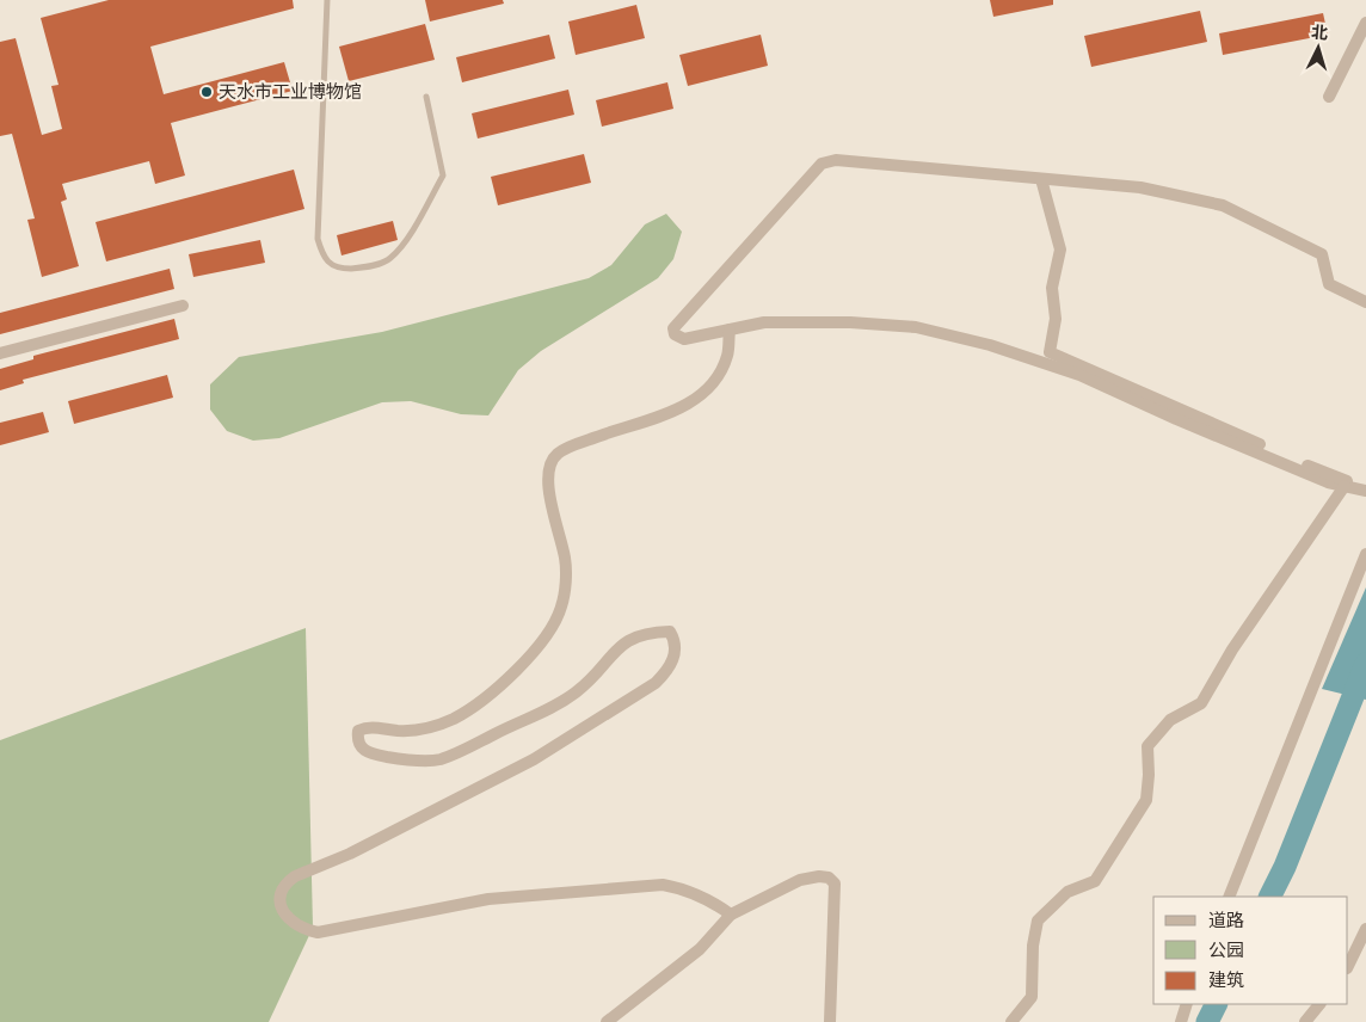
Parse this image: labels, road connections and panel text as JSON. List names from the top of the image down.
{
  "places": ["天水市工业博物馆"],
  "legend": ["道路", "公园", "建筑"],
  "north": "top"
}
